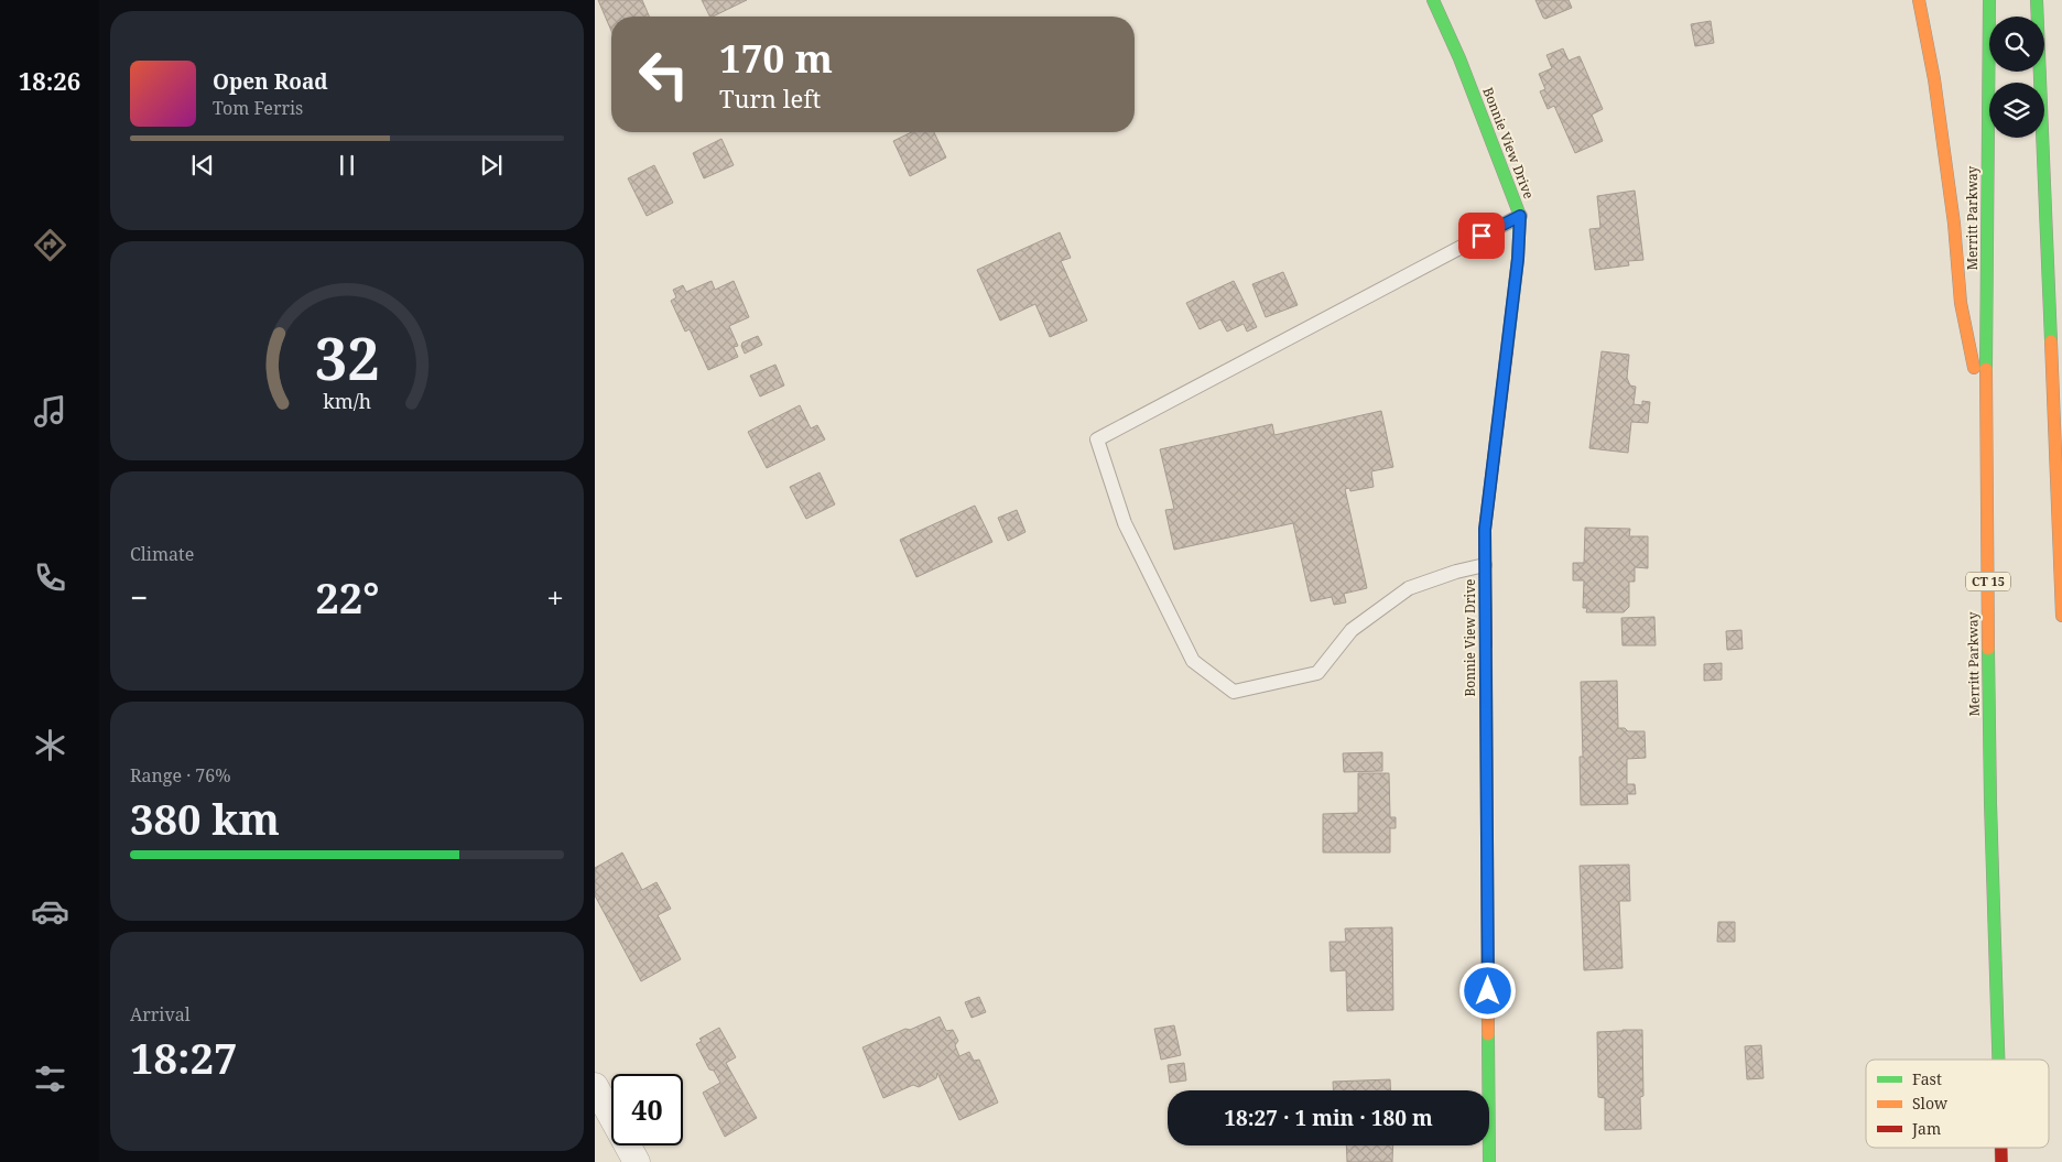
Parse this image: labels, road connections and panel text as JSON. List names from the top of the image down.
{
  "streets": {
    "main road": ["Bonnie View Drive", "Merritt Parkway", "CT 15"]
  },
  "legend": ["Fast", "Slow", "Jam"],
  "page": {
    "tabs": "18:26",
    "turn": ["170 m", "Turn left"],
    "song": ["Open Road", "Tom Ferris"],
    "tile": [
      "Climate",
      ["Range · 76%", "380 km"],
      ["Arrival", "18:27"]
    ],
    "heat": ["−", "22°", "+"],
    "limit": "40",
    "trip": "18:27 · 1 min · 180 m",
    "gauge": ["32", "km/h"]
  }
}
